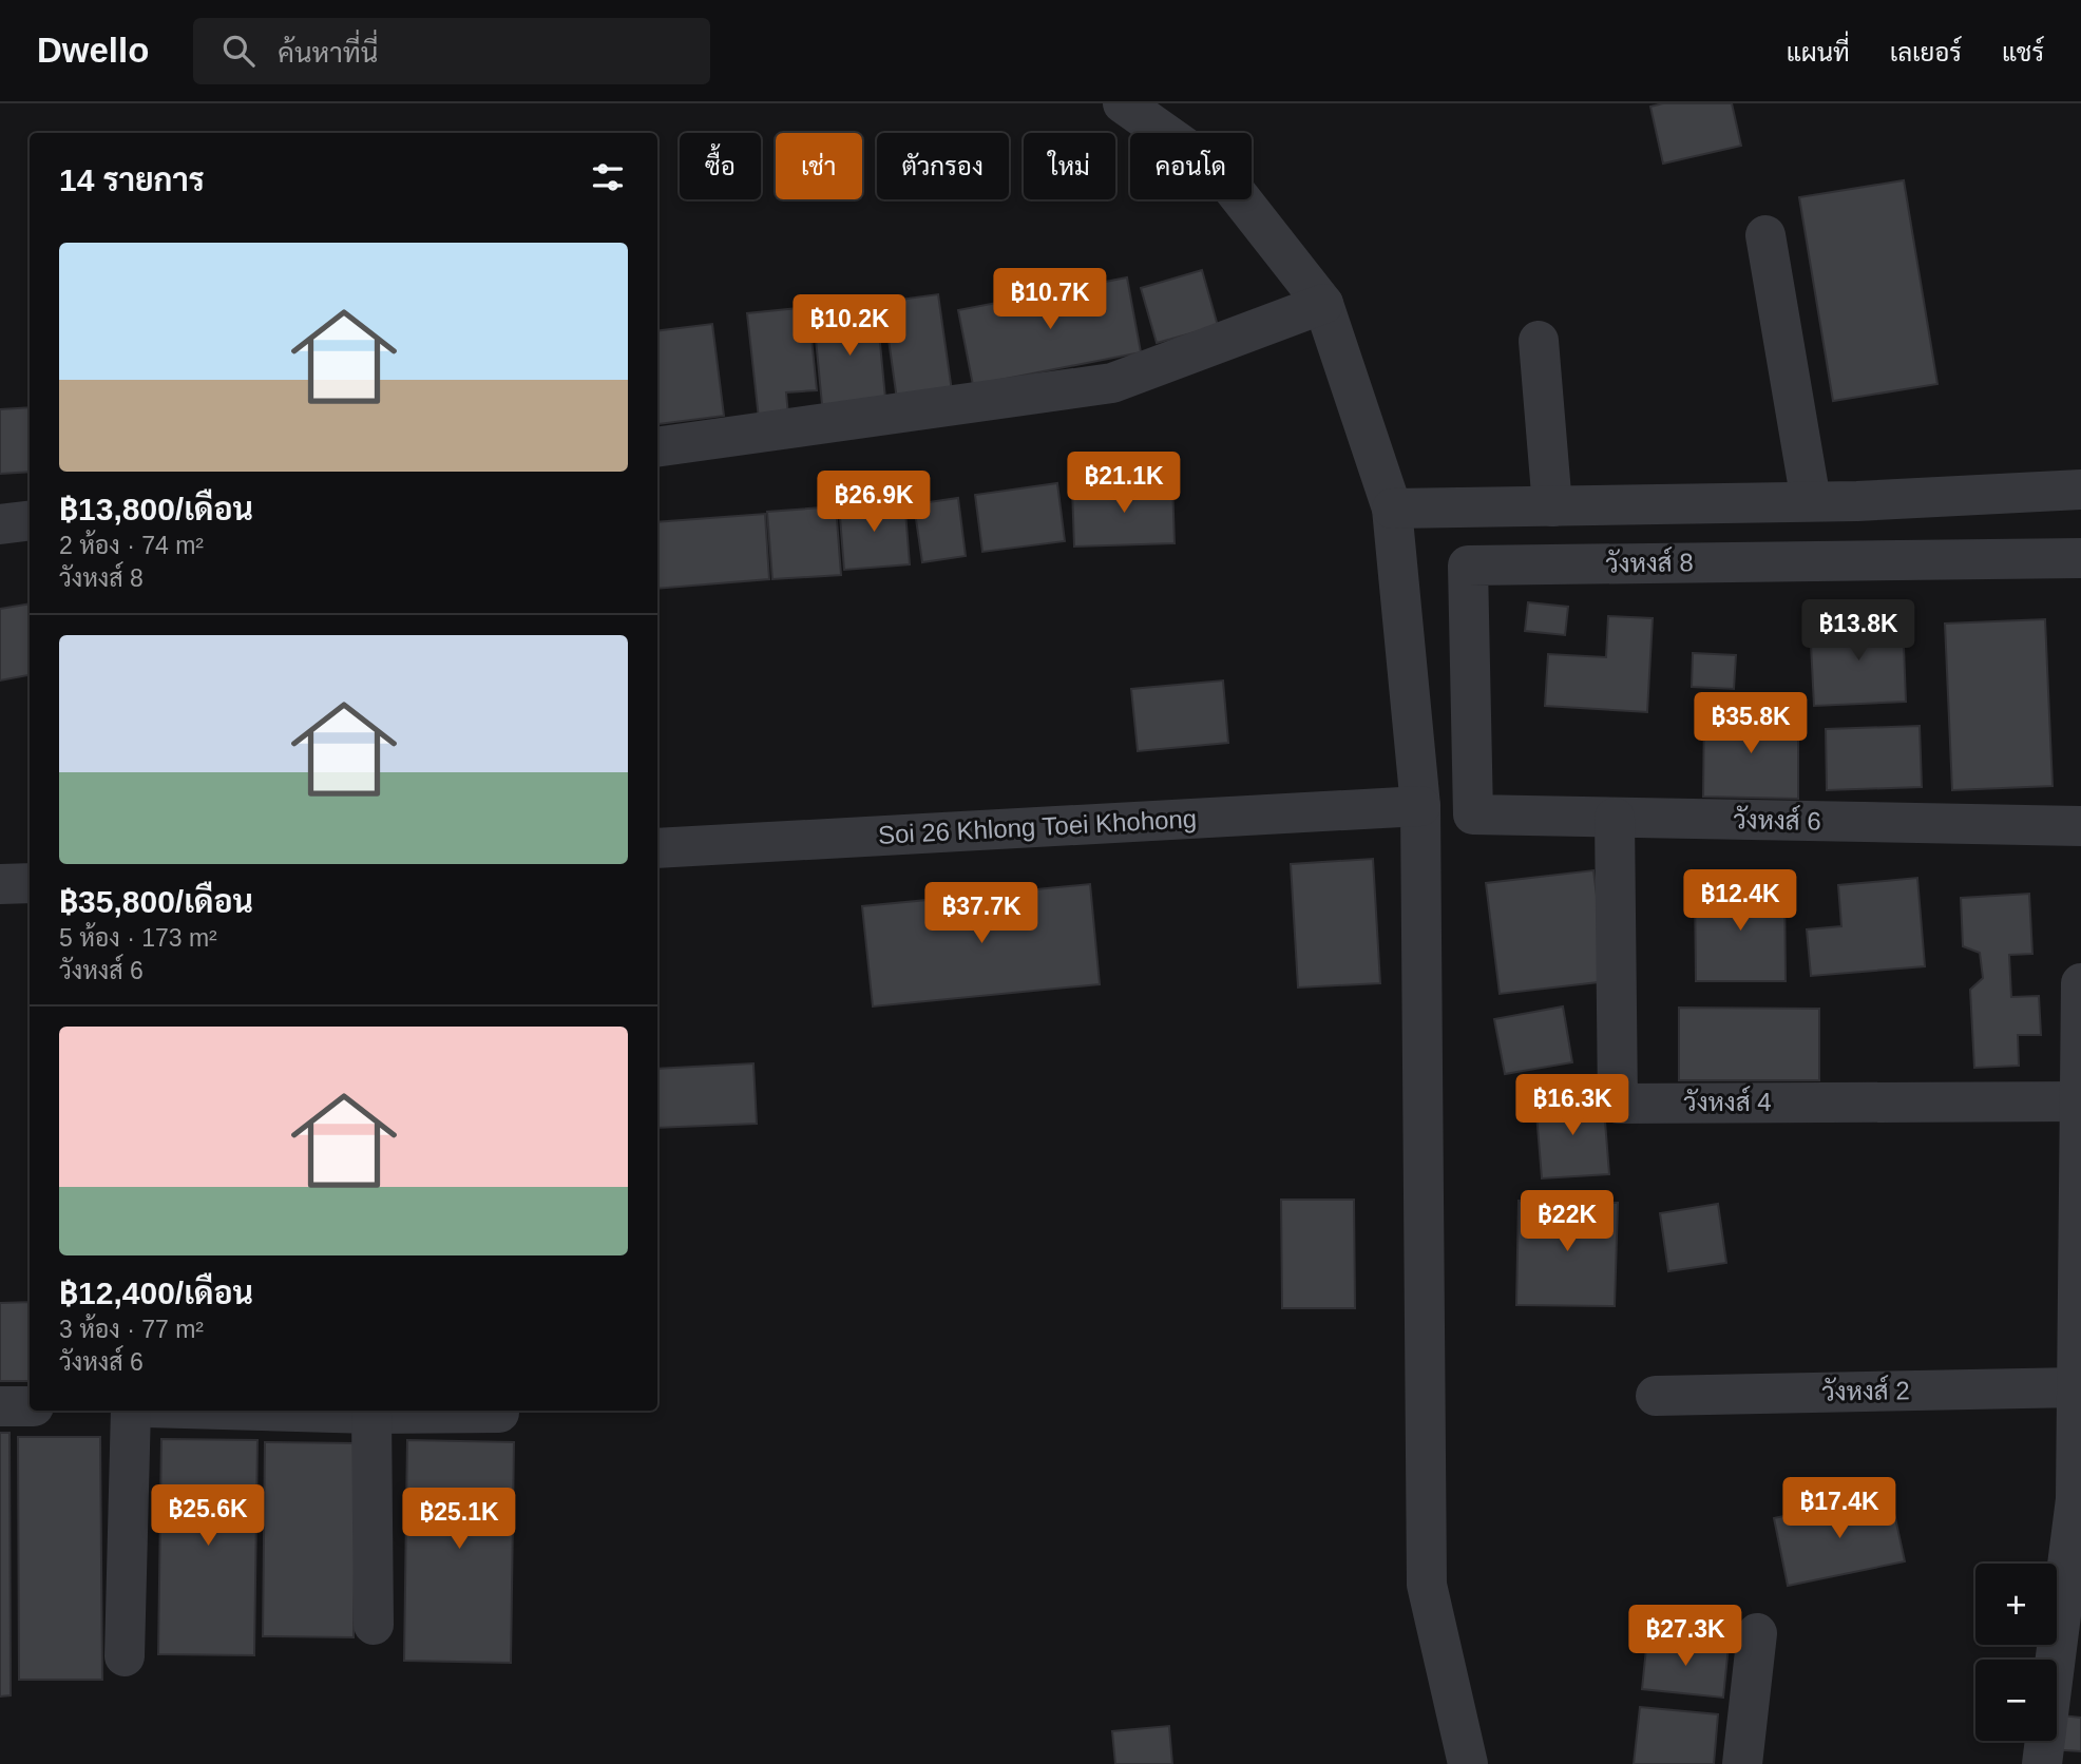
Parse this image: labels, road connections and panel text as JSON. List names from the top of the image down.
{
  "streets": {
    "street": [
      "วังหงส์ 8",
      "วังหงส์ 6",
      "Soi 26 Khlong Toei Khohong",
      "วังหงส์ 4",
      "วังหงส์ 2"
    ]
  },
  "crossings": [
    ["วังหงส์ 8", "วังหงส์ 6"],
    ["วังหงส์ 6", "วังหงส์ 4"]
  ],
  "page": {
    "header": "Dwello",
    "search": "ค้นหาที่นี่",
    "nav": ["แผนที่", "เลเยอร์", "แชร์"],
    "chip": [
      "ซื้อ",
      "เช่า",
      "ตัวกรอง",
      "ใหม่",
      "คอนโด"
    ],
    "heading": "14 รายการ",
    "list": [
      {
        "name": "฿13,800/เดือน",
        "note": "2 ห้อง · 74 m² · วังหงส์ 8"
      },
      {
        "name": "฿35,800/เดือน",
        "note": "5 ห้อง · 173 m² · วังหงส์ 6"
      },
      {
        "name": "฿12,400/เดือน",
        "note": "3 ห้อง · 77 m² · วังหงส์ 6"
      }
    ],
    "price": [
      "฿10.7K",
      "฿10.2K",
      "฿21.1K",
      "฿26.9K",
      "฿13.8K",
      "฿35.8K",
      "฿12.4K",
      "฿37.7K",
      "฿16.3K",
      "฿22K",
      "฿17.4K",
      "฿25.6K",
      "฿25.1K",
      "฿27.3K"
    ],
    "map_buttons": ["+", "−"]
  }
}
